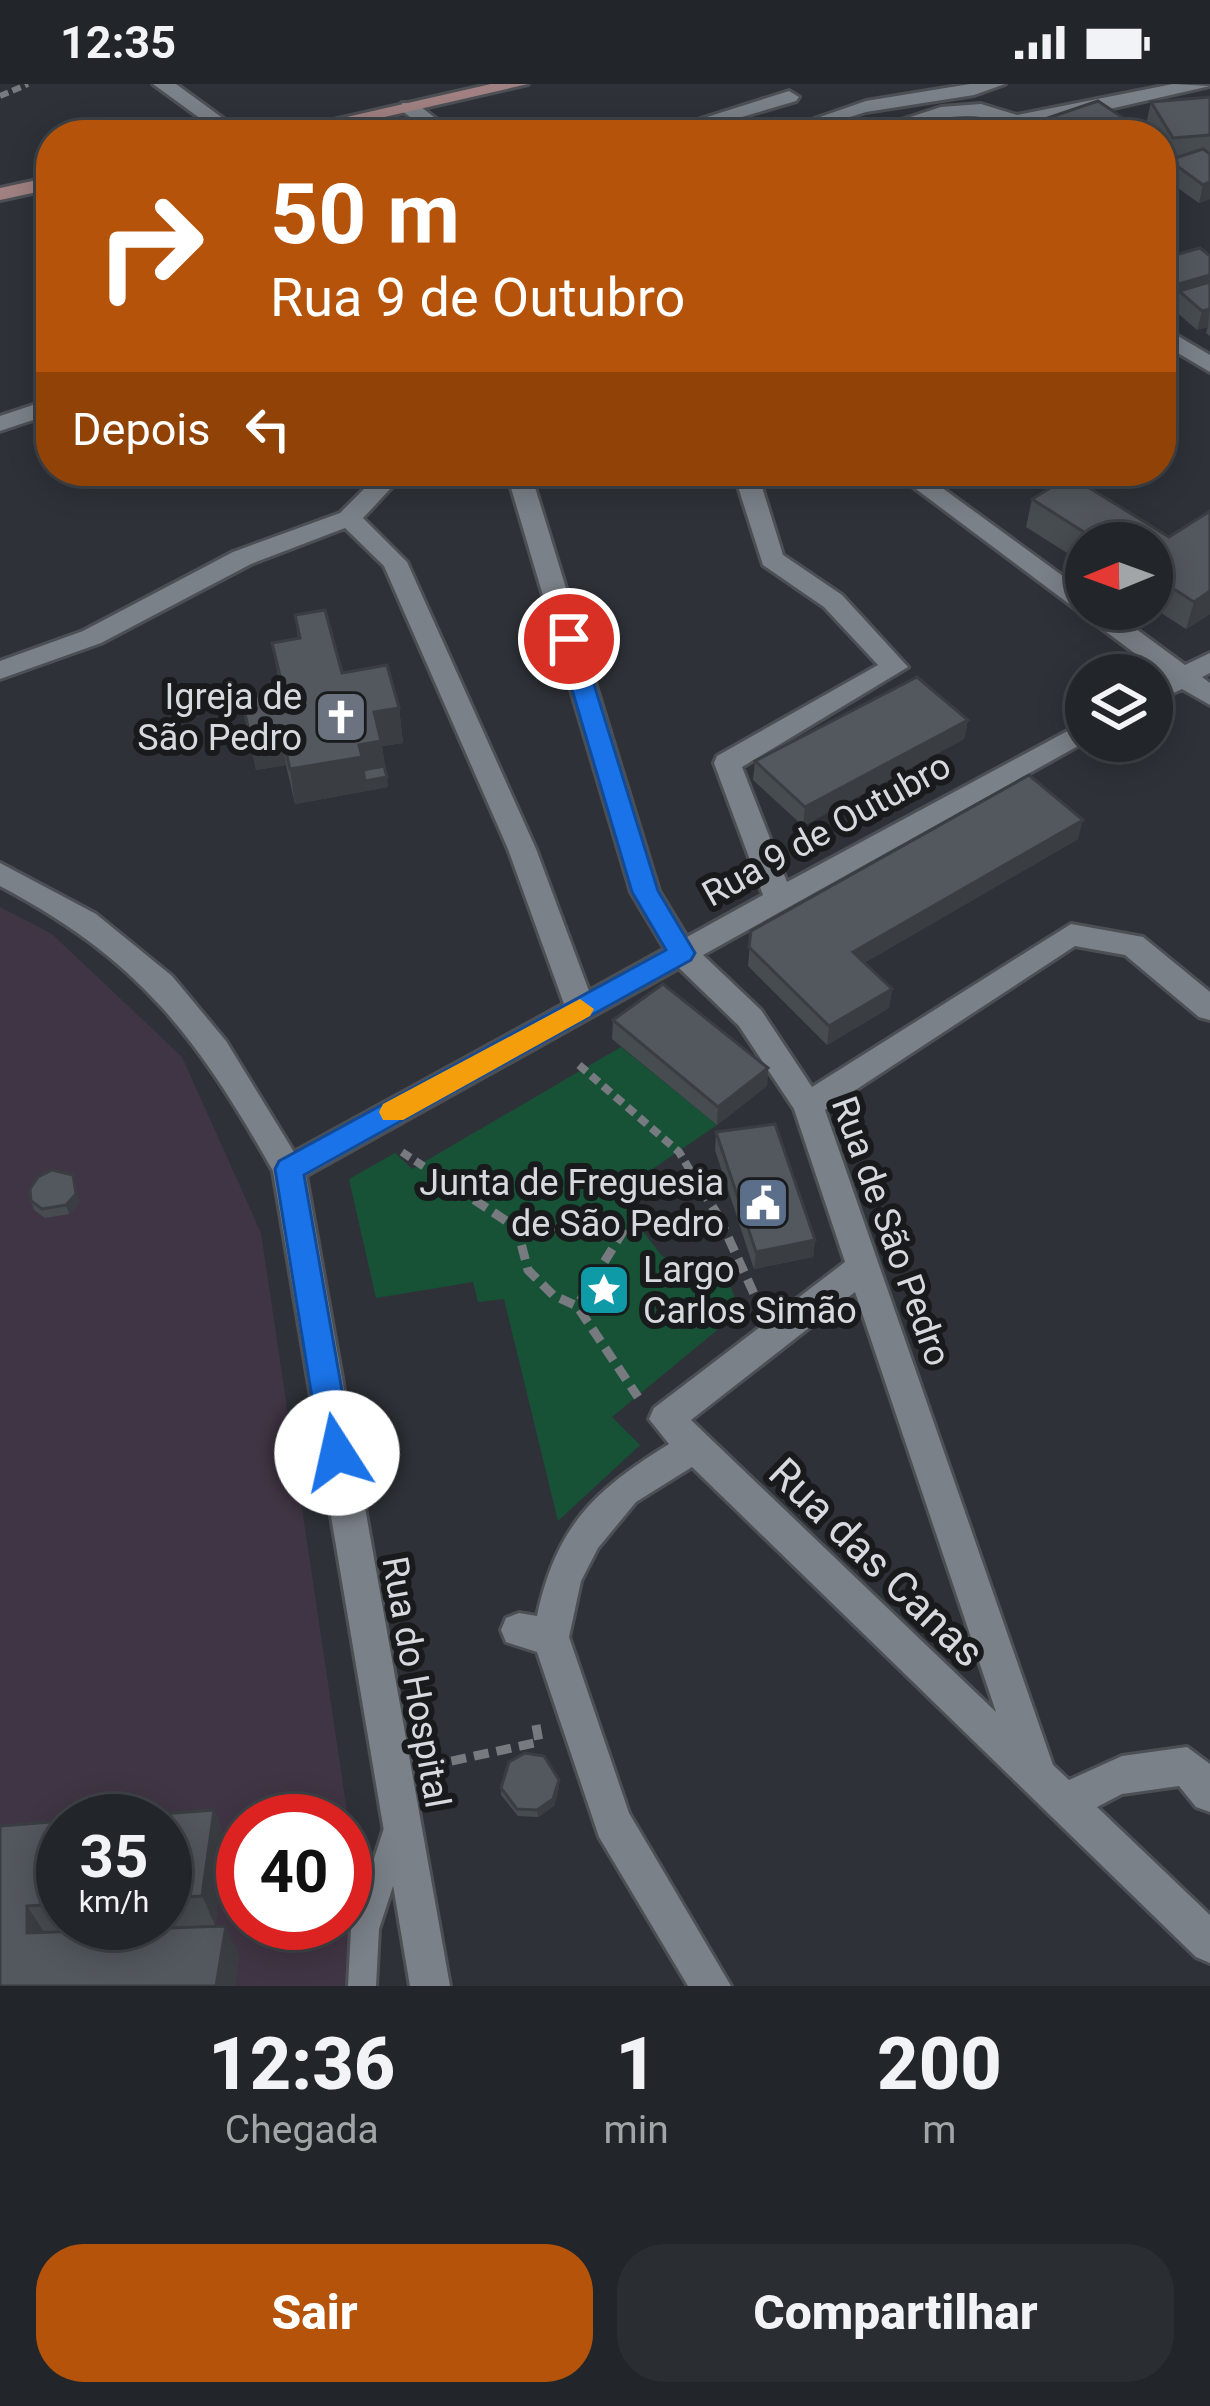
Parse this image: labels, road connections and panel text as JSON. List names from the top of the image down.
{
  "streets": {
    "street": [
      "Rua 9 de Outubro",
      "Rua de São Pedro",
      "Rua das Canas",
      "Rua do Hospital"
    ]
  },
  "crossings": [
    ["Rua 9 de Outubro", "Rua de São Pedro"],
    ["Rua 9 de Outubro", "Rua do Hospital"],
    ["Rua de São Pedro", "Rua das Canas"]
  ],
  "places": {
    "church": ["Igreja de São Pedro"],
    "public building": ["Junta de Freguesia de São Pedro"],
    "place": ["Largo Carlos Simão"]
  },
  "north": "left",
  "page": {
    "status": "12:35",
    "turn": ["50 m", "Rua 9 de Outubro"],
    "then": "Depois",
    "speed": "35 km/h",
    "limit": "40",
    "eta": [
      "12:36",
      "Chegada",
      "1",
      "min",
      "200",
      "m"
    ],
    "buttons": ["Sair", "Compartilhar"]
  }
}
